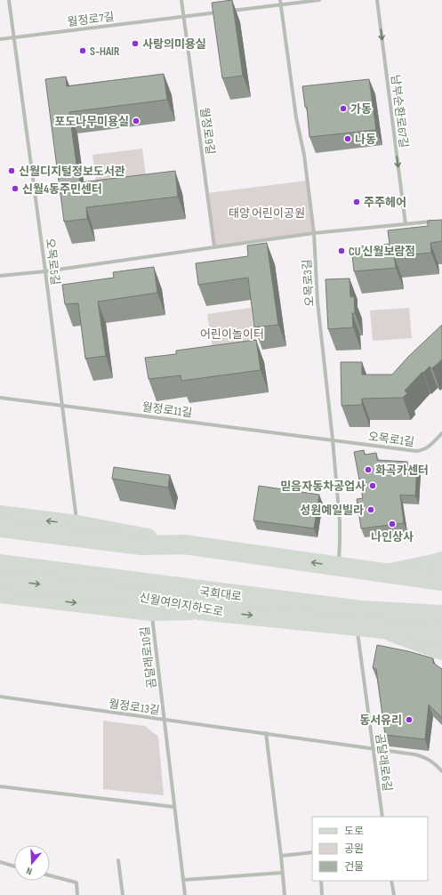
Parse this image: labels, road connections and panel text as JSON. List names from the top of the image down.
{
  "streets": {
    "main road": ["국회대로", "신월여의지하도로"],
    "street": [
      "월정로7길",
      "남부순환로67길",
      "월정로9길",
      "오목로5길",
      "오목로3길",
      "월정로11길",
      "오목로1길",
      "곰달래로10길",
      "월정로13길",
      "곰달래로6길"
    ]
  },
  "crossings": [
    ["월정로7길", "월정로9길"],
    ["월정로7길", "오목로5길"],
    ["오목로5길", "월정로11길"],
    ["오목로3길", "월정로11길"],
    ["오목로3길", "오목로1길"],
    ["월정로11길", "오목로1길"],
    ["신월여의지하도로", "곰달래로6길"],
    ["곰달래로10길", "월정로13길"],
    ["월정로13길", "곰달래로6길"]
  ],
  "one_way": ["남부순환로67길"],
  "parks": ["태양 어린이공원", "어린이놀이터"],
  "places": [
    "사랑의미용실",
    "S-HAIR",
    "가동",
    "포도나무미용실",
    "나동",
    "신월디지털정보도서관",
    "신월4동주민센터",
    "주주헤어",
    "CU 신월보람점",
    "화곡카센터",
    "믿음자동차공업사",
    "성원예일빌라",
    "나인상사",
    "동서유리"
  ],
  "legend": ["도로", "공원", "건물"],
  "north": "bottom"
}
